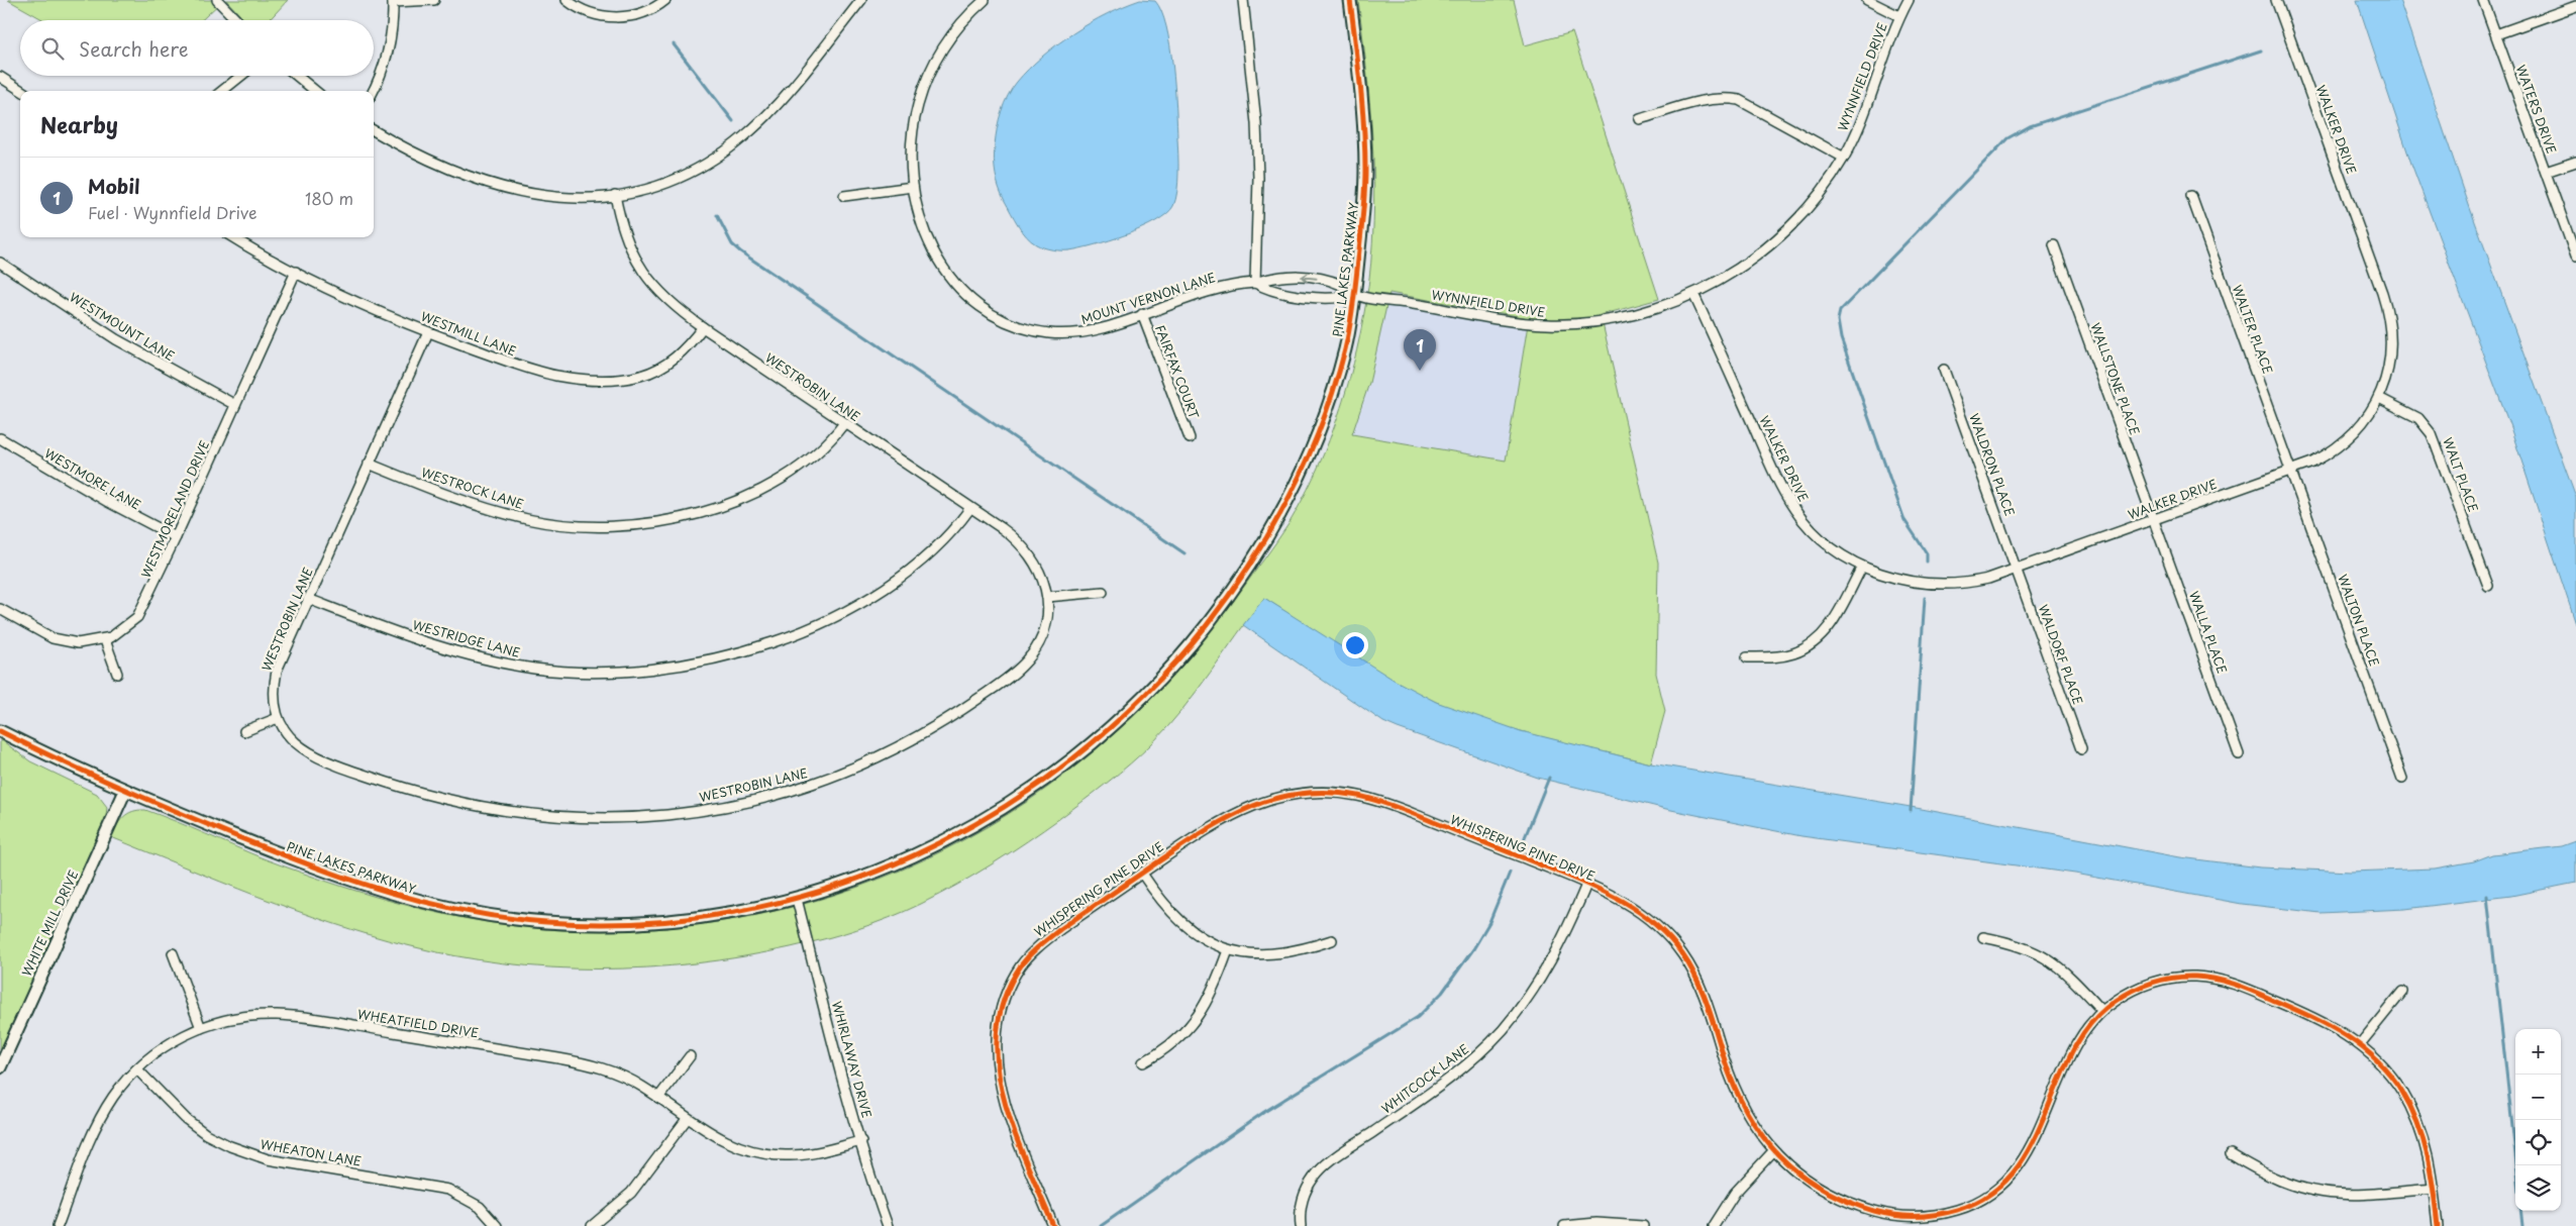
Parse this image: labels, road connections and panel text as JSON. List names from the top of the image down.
{
  "streets": {
    "street": [
      "WYNNFIELD DRIVE",
      "WATERS DRIVE",
      "WALKER DRIVE",
      "PINE LAKES PARKWAY",
      "MOUNT VERNON LANE",
      "WESTMOUNT LANE",
      "WALTER PLACE",
      "WESTMILL LANE",
      "FAIRFAX COURT",
      "WALLSTONE PLACE",
      "WESTROBIN LANE",
      "WALDRON PLACE",
      "WALT PLACE",
      "WESTMORE LANE",
      "WESTROCK LANE",
      "WESTMORELAND DRIVE",
      "WALTON PLACE",
      "WALLA PLACE",
      "WESTRIDGE LANE",
      "WALDORF PLACE",
      "WHISPERING PINE DRIVE",
      "WHITE MILL DRIVE",
      "WHEATFIELD DRIVE",
      "WHIRLAWAY DRIVE",
      "WHITCOCK LANE",
      "WHEATON LANE"
    ]
  },
  "crossings": [
    ["WYNNFIELD DRIVE", "WALKER DRIVE"],
    ["WYNNFIELD DRIVE", "PINE LAKES PARKWAY"],
    ["WYNNFIELD DRIVE", "MOUNT VERNON LANE"],
    ["WALKER DRIVE", "WALTER PLACE"],
    ["WALKER DRIVE", "WALLSTONE PLACE"],
    ["WALKER DRIVE", "WALDRON PLACE"],
    ["WALKER DRIVE", "WALT PLACE"],
    ["WALKER DRIVE", "WALTON PLACE"],
    ["WALKER DRIVE", "WALLA PLACE"],
    ["WALKER DRIVE", "WALDORF PLACE"],
    ["PINE LAKES PARKWAY", "MOUNT VERNON LANE"],
    ["PINE LAKES PARKWAY", "WHITE MILL DRIVE"],
    ["PINE LAKES PARKWAY", "WHIRLAWAY DRIVE"],
    ["MOUNT VERNON LANE", "FAIRFAX COURT"],
    ["WESTMOUNT LANE", "WESTMORELAND DRIVE"],
    ["WALTER PLACE", "WALTON PLACE"],
    ["WESTMILL LANE", "WESTROBIN LANE"],
    ["WESTMILL LANE", "WESTMORELAND DRIVE"],
    ["WALLSTONE PLACE", "WALLA PLACE"],
    ["WESTROBIN LANE", "WESTROCK LANE"],
    ["WESTROBIN LANE", "WESTRIDGE LANE"],
    ["WALDRON PLACE", "WALDORF PLACE"],
    ["WESTMORE LANE", "WESTMORELAND DRIVE"],
    ["WHISPERING PINE DRIVE", "WHITCOCK LANE"],
    ["WHEATFIELD DRIVE", "WHIRLAWAY DRIVE"],
    ["WHEATFIELD DRIVE", "WHEATON LANE"]
  ],
  "page": {
    "search": "Search here",
    "heading": "Nearby",
    "list": [
      {
        "mark": "1",
        "name": "Mobil",
        "note": "Fuel · Wynnfield Drive",
        "value": "180 m"
      }
    ],
    "pins": "1",
    "map_buttons": ["+", "−"]
  }
}
